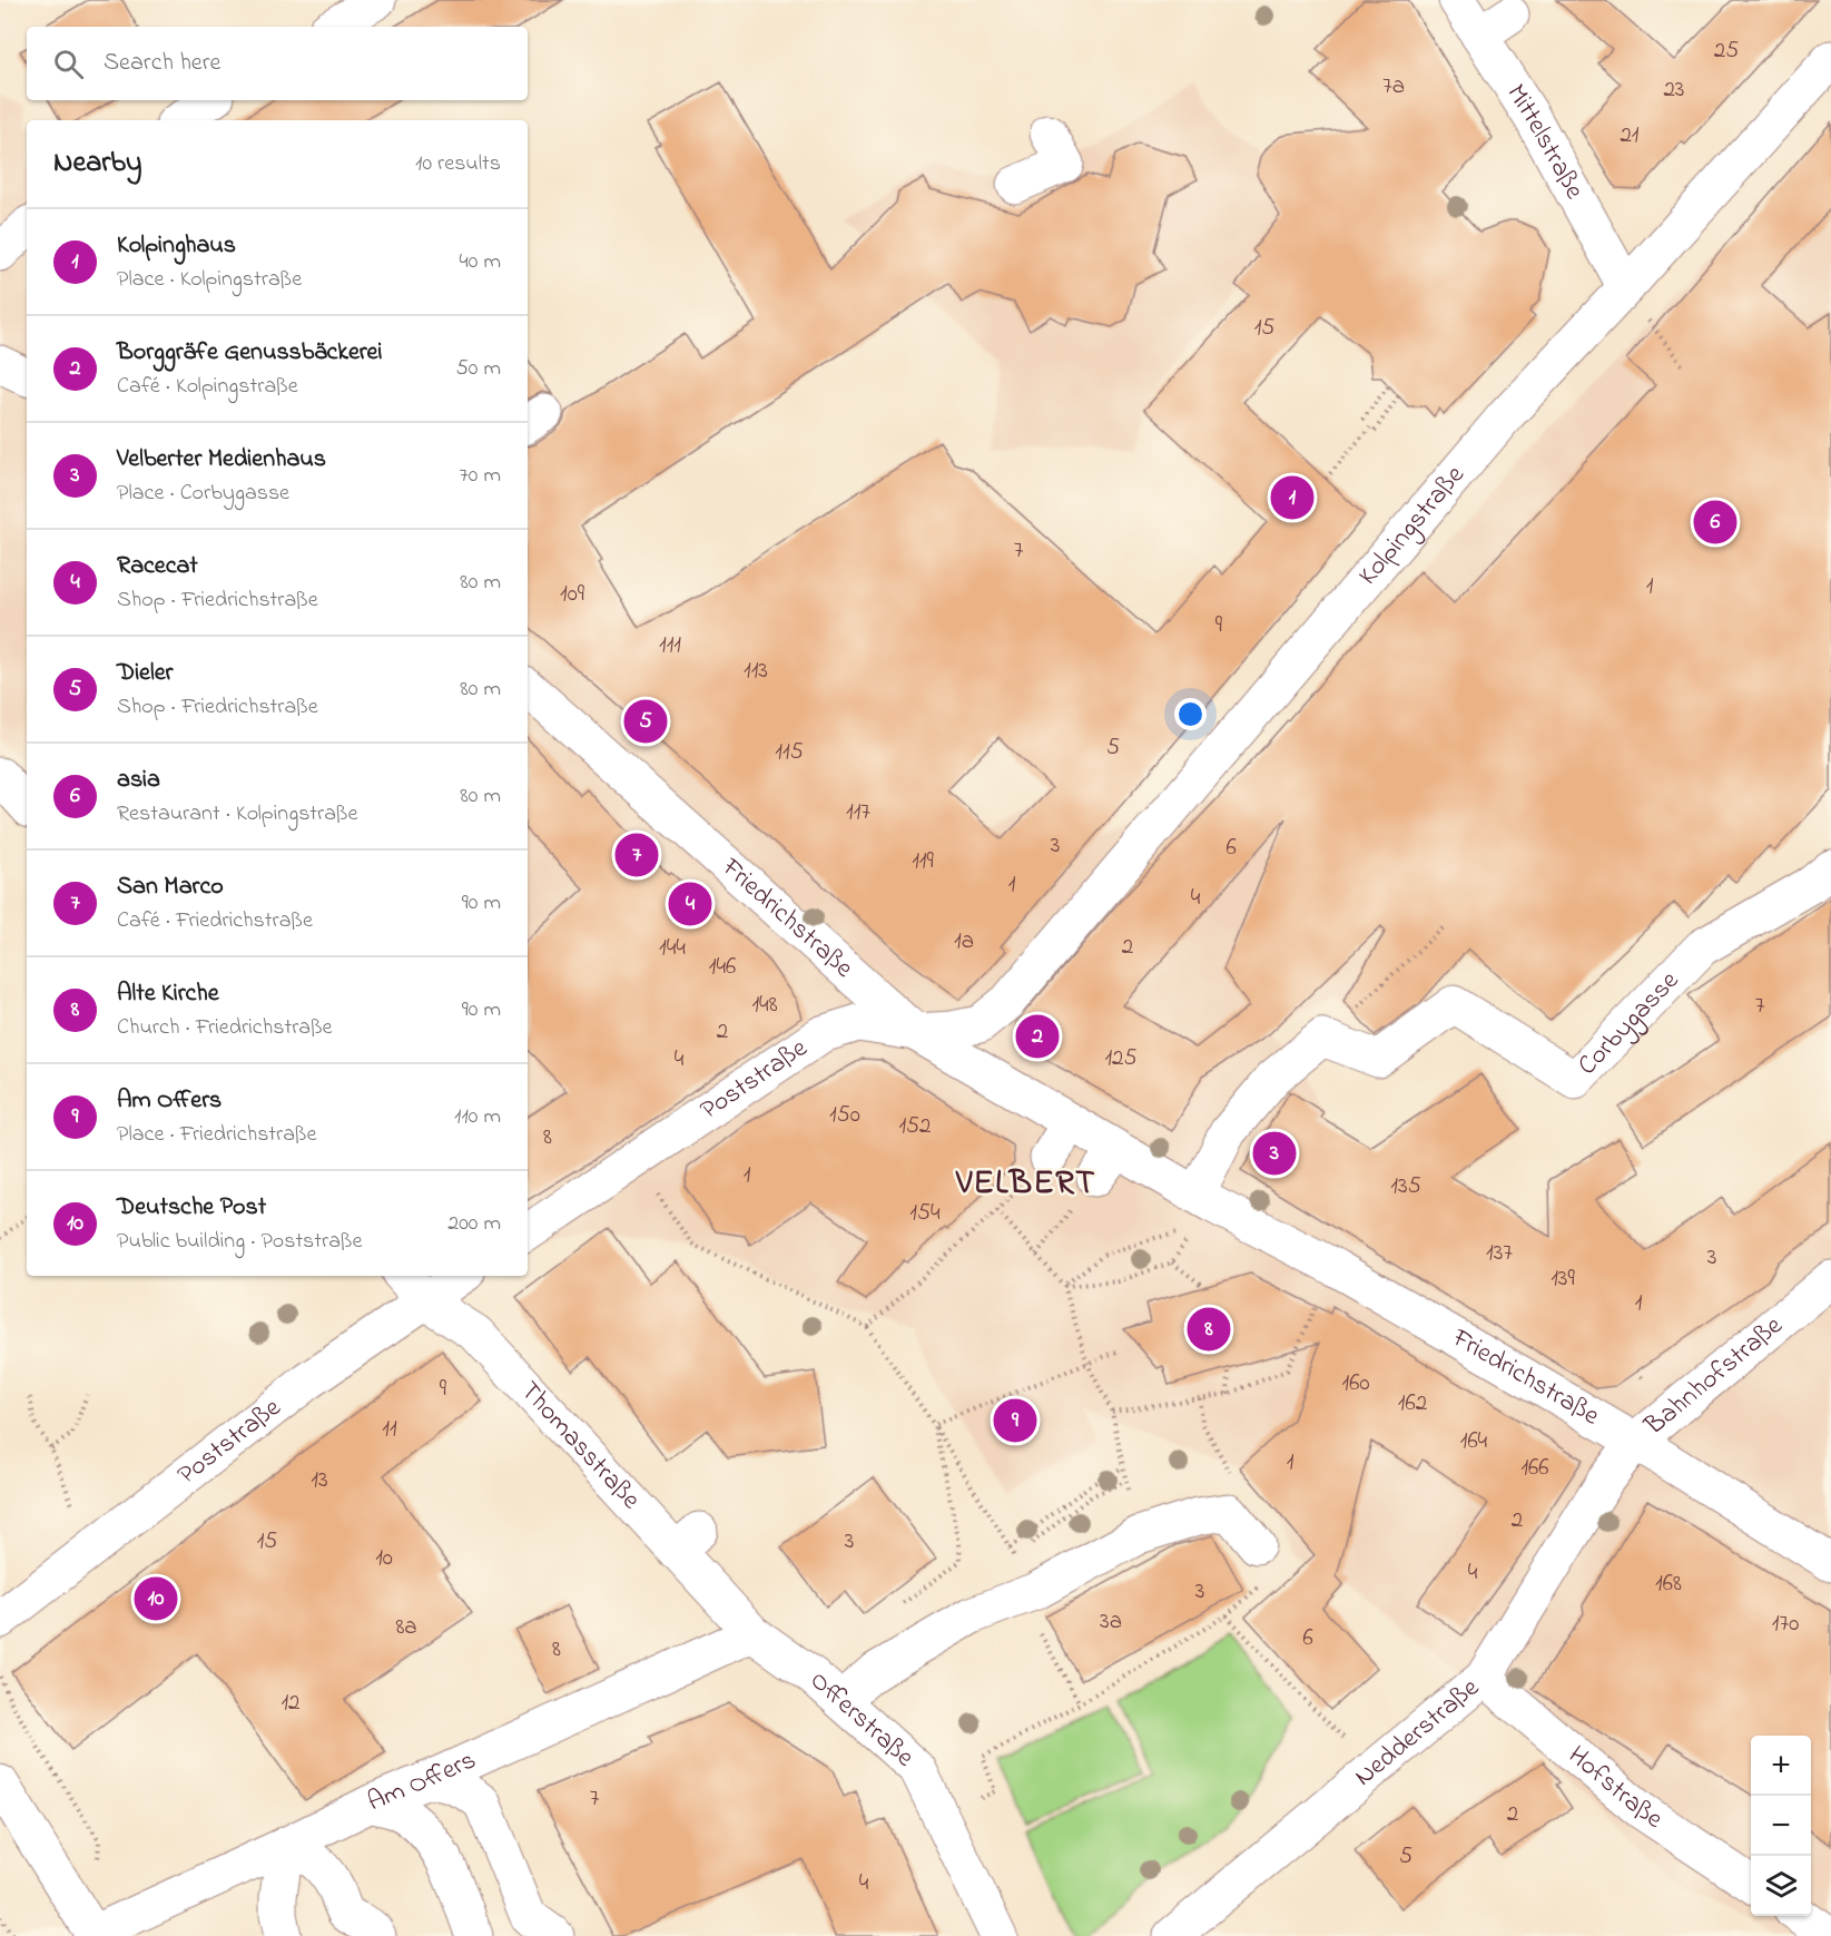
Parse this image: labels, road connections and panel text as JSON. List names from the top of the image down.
{
  "streets": {
    "street": [
      "Mittelstraße",
      "Kolpingstraße",
      "Friedrichstraße",
      "Corbygasse",
      "Poststraße",
      "Bahnhofstraße",
      "Thomasstraße",
      "Offerstraße",
      "Nedderstraße",
      "Am Offers",
      "Hofstraße"
    ]
  },
  "crossings": [
    ["Mittelstraße", "Kolpingstraße"],
    ["Kolpingstraße", "Poststraße"],
    ["Friedrichstraße", "Poststraße"],
    ["Friedrichstraße", "Bahnhofstraße"],
    ["Poststraße", "Thomasstraße"],
    ["Bahnhofstraße", "Nedderstraße"],
    ["Thomasstraße", "Offerstraße"],
    ["Thomasstraße", "Am Offers"],
    ["Offerstraße", "Am Offers"],
    ["Nedderstraße", "Hofstraße"]
  ],
  "districts": ["VELBERT"],
  "house_numbers": [
    "25",
    "7a",
    "23",
    "21",
    "15",
    "7",
    "1",
    "109",
    "9",
    "111",
    "113",
    "5",
    "115",
    "117",
    "3",
    "6",
    "119",
    "1",
    "4",
    "1a",
    "2",
    "144",
    "146",
    "148",
    "7",
    "2",
    "125",
    "4",
    "150",
    "152",
    "8",
    "1",
    "135",
    "154",
    "137",
    "3",
    "139",
    "1",
    "160",
    "9",
    "162",
    "11",
    "164",
    "1",
    "166",
    "13",
    "2",
    "15",
    "3",
    "10",
    "4",
    "168",
    "3",
    "3a",
    "170",
    "8a",
    "6",
    "8",
    "12",
    "7",
    "2",
    "5",
    "4"
  ],
  "page": {
    "search": "Search here",
    "heading": ["Nearby", "10 results"],
    "list": [
      {
        "mark": "1",
        "name": "Kolpinghaus",
        "note": "Place · Kolpingstraße",
        "value": "40 m"
      },
      {
        "mark": "2",
        "name": "Borggräfe Genussbäckerei",
        "note": "Café · Kolpingstraße",
        "value": "50 m"
      },
      {
        "mark": "3",
        "name": "Velberter Medienhaus",
        "note": "Place · Corbygasse",
        "value": "70 m"
      },
      {
        "mark": "4",
        "name": "Racecat",
        "note": "Shop · Friedrichstraße",
        "value": "80 m"
      },
      {
        "mark": "5",
        "name": "Dieler",
        "note": "Shop · Friedrichstraße",
        "value": "80 m"
      },
      {
        "mark": "6",
        "name": "asia",
        "note": "Restaurant · Kolpingstraße",
        "value": "80 m"
      },
      {
        "mark": "7",
        "name": "San Marco",
        "note": "Café · Friedrichstraße",
        "value": "90 m"
      },
      {
        "mark": "8",
        "name": "Alte Kirche",
        "note": "Church · Friedrichstraße",
        "value": "90 m"
      },
      {
        "mark": "9",
        "name": "Am Offers",
        "note": "Place · Friedrichstraße",
        "value": "110 m"
      },
      {
        "mark": "10",
        "name": "Deutsche Post",
        "note": "Public building · Poststraße",
        "value": "200 m"
      }
    ],
    "pins": [
      "1",
      "6",
      "5",
      "7",
      "4",
      "2",
      "3",
      "8",
      "9",
      "10"
    ],
    "map_buttons": ["+", "−"]
  }
}
